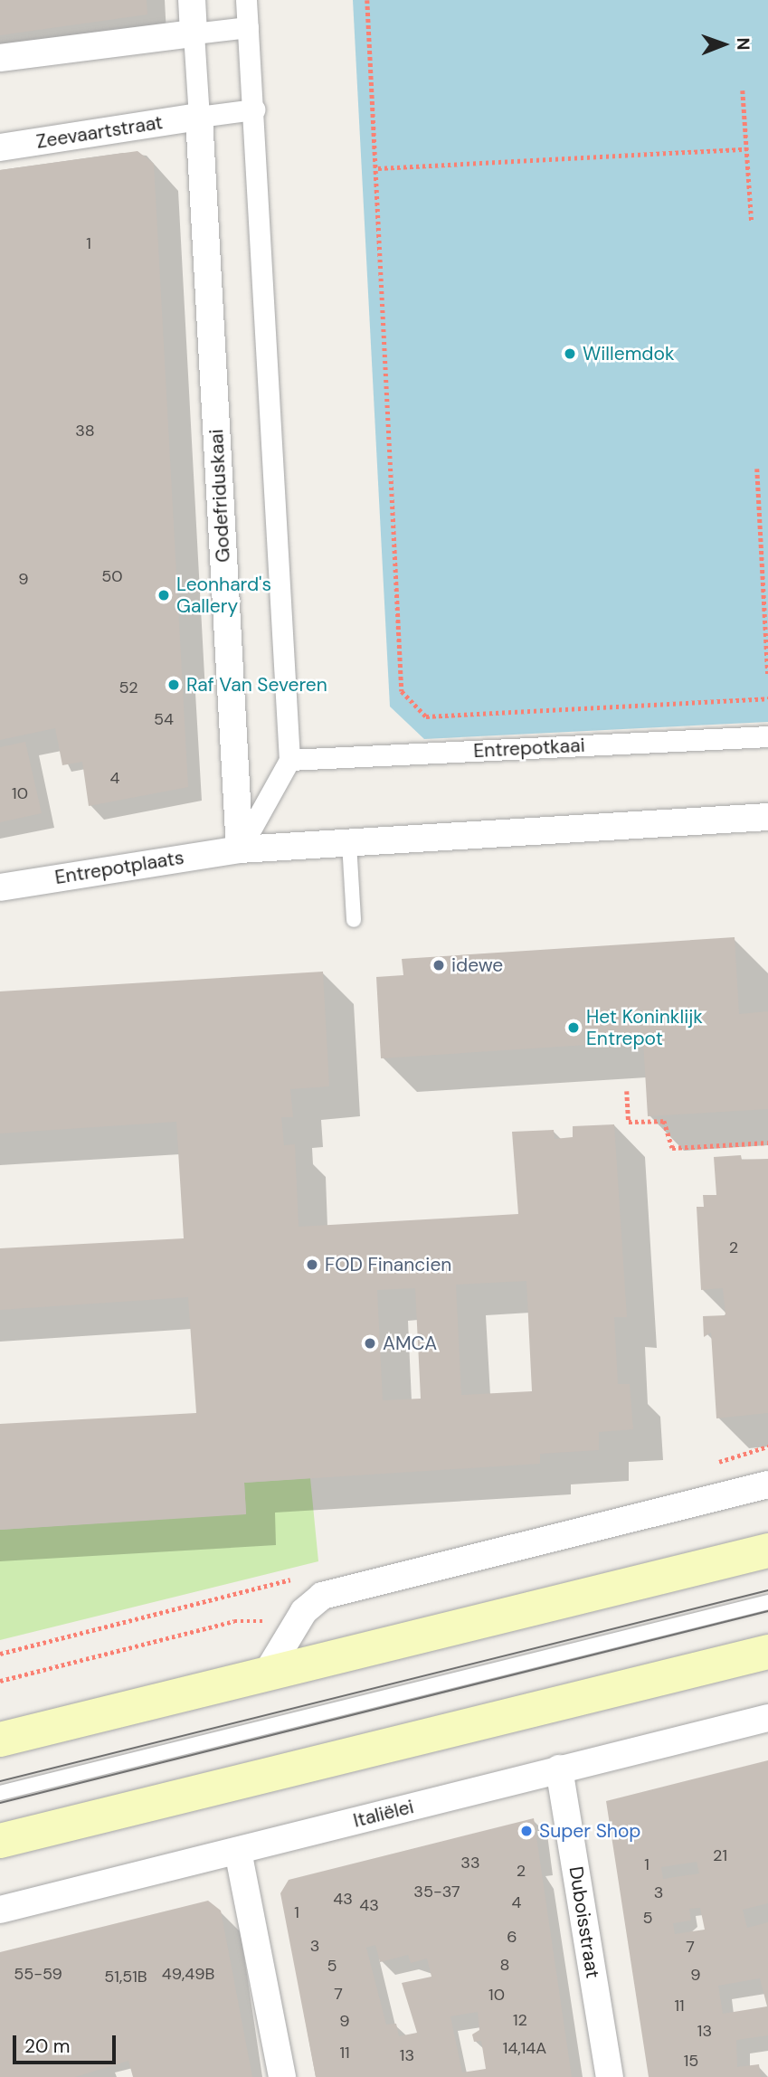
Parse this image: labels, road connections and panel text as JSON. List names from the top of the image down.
{
  "streets": {
    "street": [
      "Zeevaartstraat",
      "Godefriduskaai",
      "Entrepotkaai",
      "Entrepotplaats",
      "Italiëlei",
      "Duboisstraat"
    ]
  },
  "crossings": [
    ["Zeevaartstraat", "Godefriduskaai"],
    ["Godefriduskaai", "Entrepotplaats"],
    ["Italiëlei", "Duboisstraat"]
  ],
  "places": [
    "Willemdok",
    "Leonhard's Gallery",
    "Raf Van Severen",
    "idewe",
    "Het Koninklijk Entrepot",
    "FOD Financien",
    "AMCA",
    "Super Shop"
  ],
  "house_numbers": [
    "1",
    "38",
    "50",
    "9",
    "52",
    "54",
    "4",
    "10",
    "2",
    "21",
    "33",
    "1",
    "2",
    "35-37",
    "3",
    "43",
    "4",
    "43",
    "1",
    "5",
    "6",
    "3",
    "7",
    "8",
    "5",
    "55-59",
    "49,49B",
    "9",
    "51,51B",
    "7",
    "10",
    "11",
    "12",
    "9",
    "13",
    "14,14A",
    "11",
    "13",
    "15"
  ],
  "scale_bar": "20 m",
  "north": "right"
}
